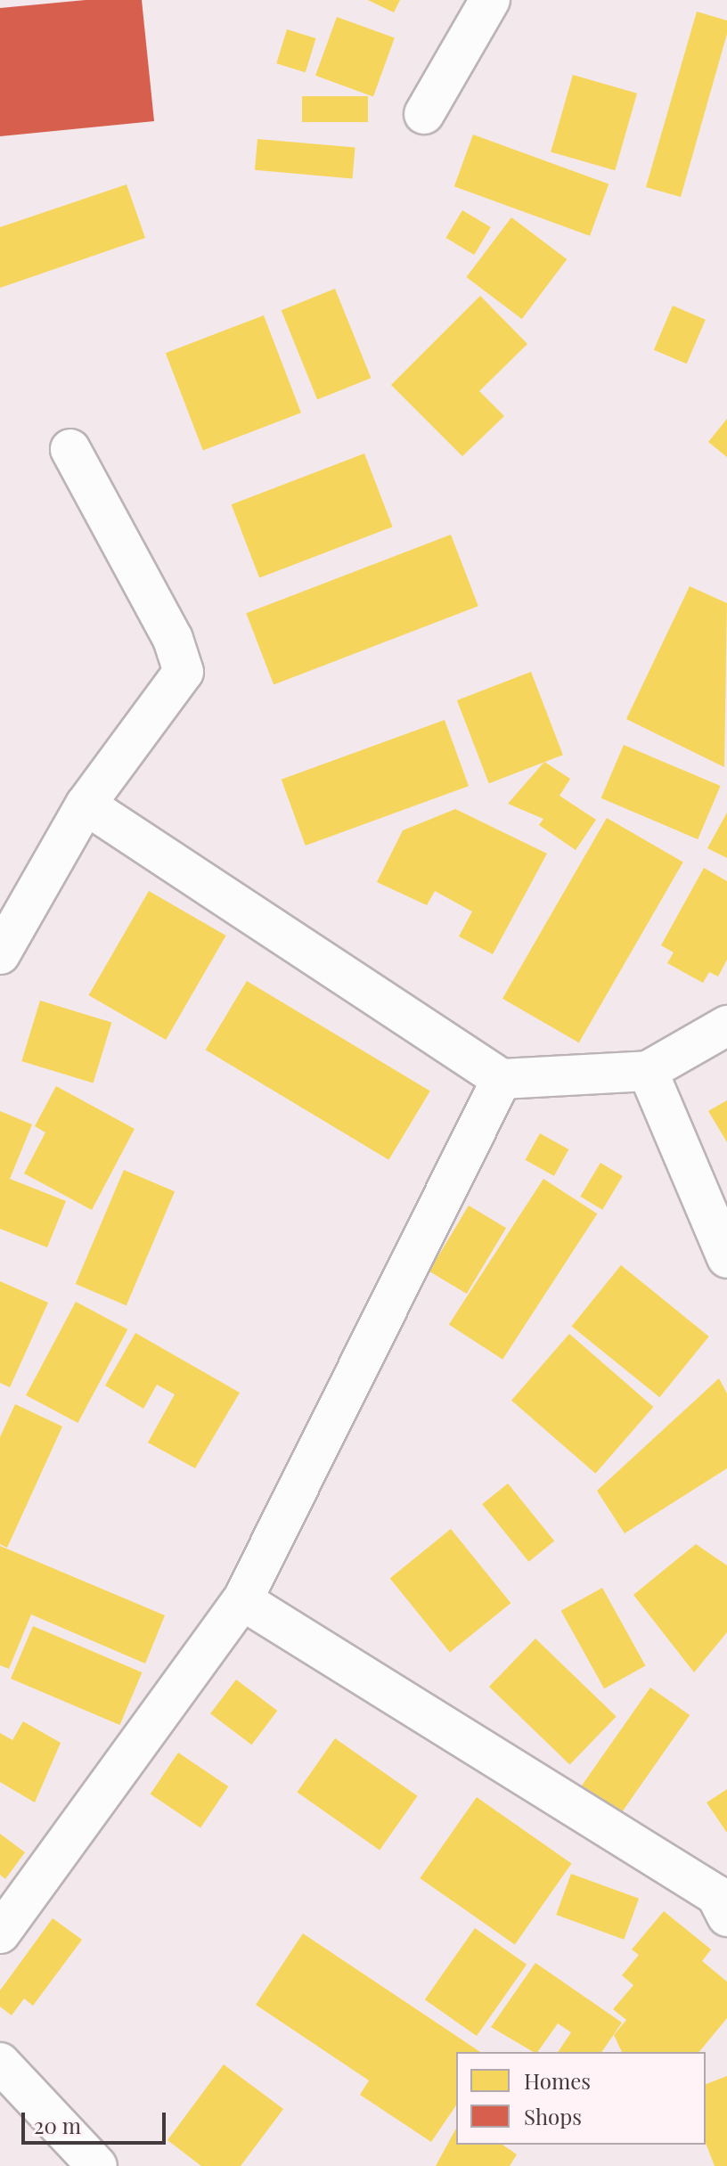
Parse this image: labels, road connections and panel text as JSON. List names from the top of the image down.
{
  "legend": ["Homes", "Shops"],
  "scale_bar": "20 m"
}
